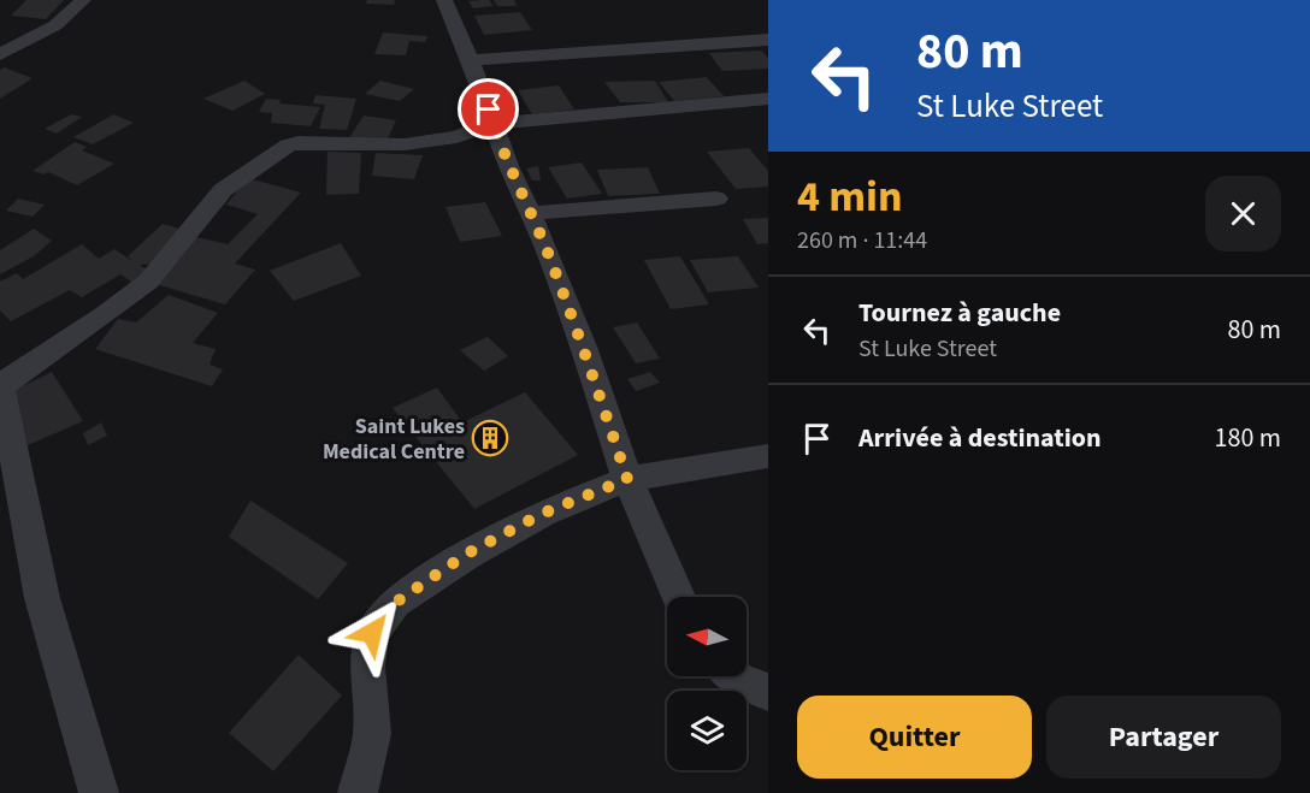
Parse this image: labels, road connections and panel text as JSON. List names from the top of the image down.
{
  "places": {
    "building": ["Saint Lukes Medical Centre"]
  },
  "north": "left",
  "page": {
    "turn": ["80 m", "St Luke Street"],
    "heading": ["4 min", "260 m · 11:44"],
    "list": [
      {
        "name": "Tournez à gauche",
        "note": "St Luke Street",
        "value": "80 m"
      },
      {
        "name": "Arrivée à destination",
        "value": "180 m"
      }
    ],
    "buttons": ["Quitter", "Partager"]
  }
}
